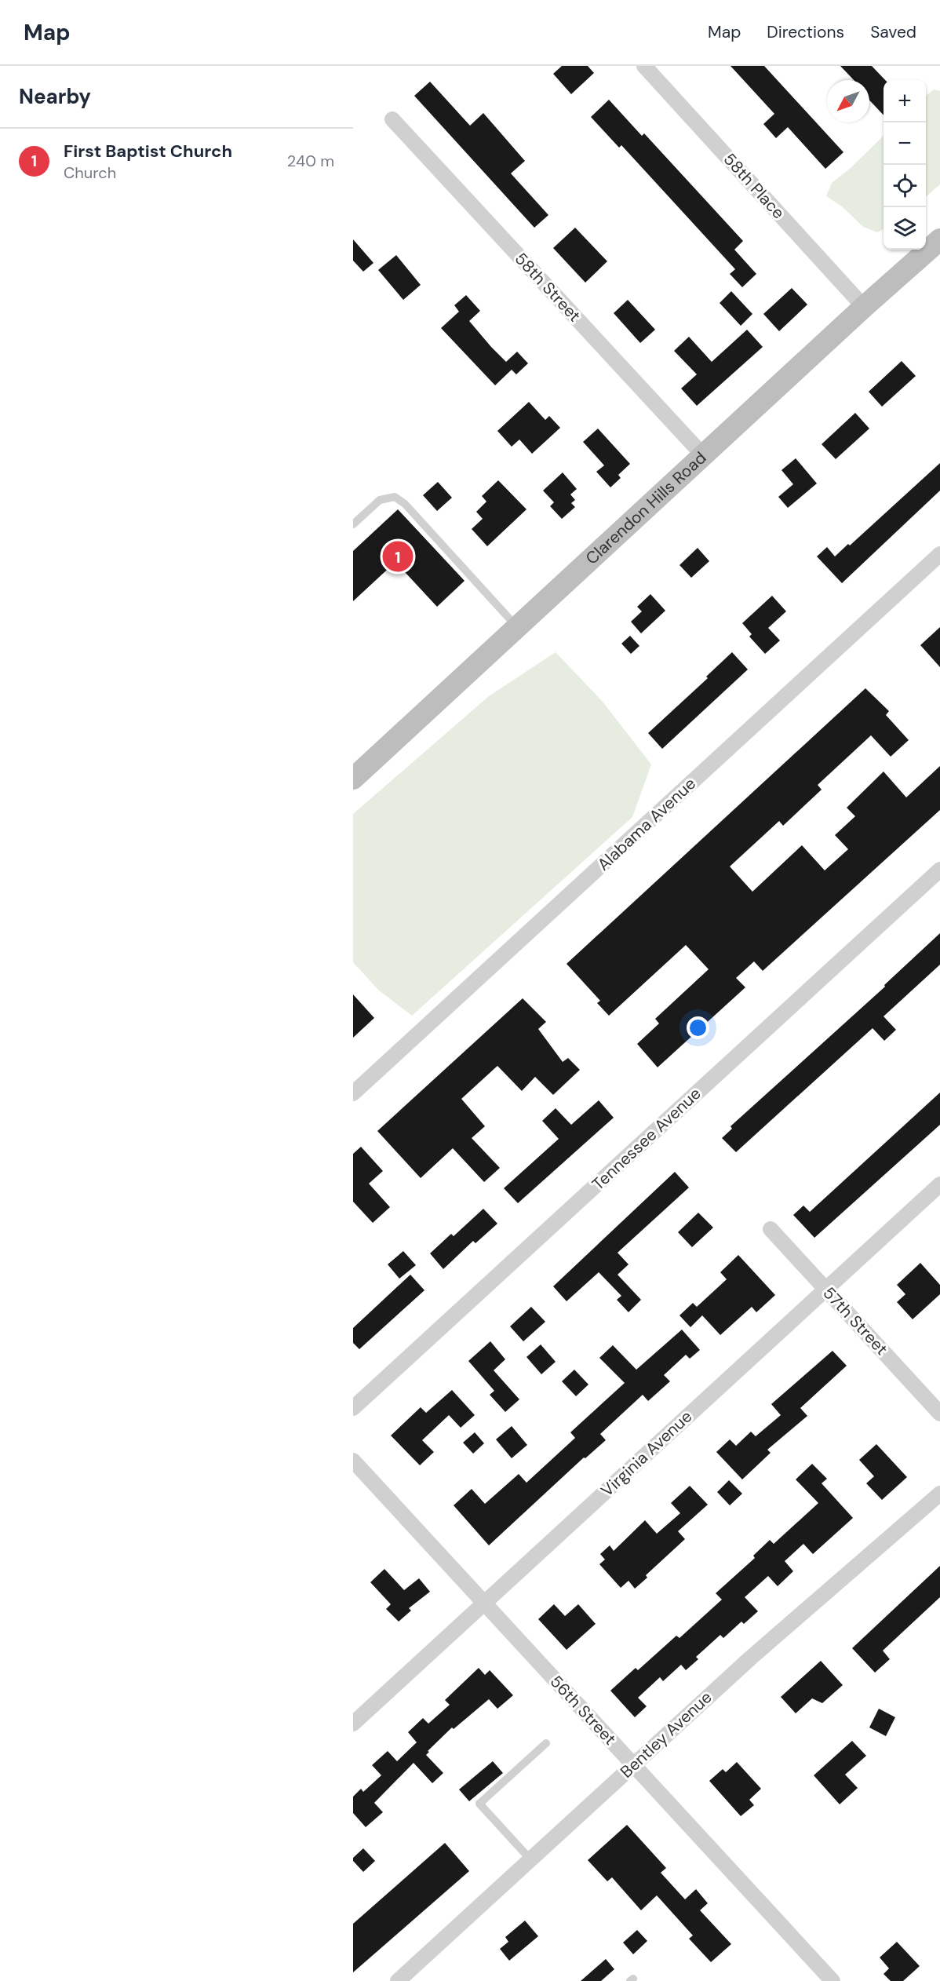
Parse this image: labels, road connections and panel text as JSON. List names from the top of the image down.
{
  "streets": {
    "street": [
      "58th Place",
      "58th Street",
      "Clarendon Hills Road",
      "Alabama Avenue",
      "Tennessee Avenue",
      "57th Street",
      "Virginia Avenue",
      "56th Street",
      "Bentley Avenue"
    ]
  },
  "crossings": [
    ["58th Place", "Clarendon Hills Road"],
    ["58th Street", "Clarendon Hills Road"],
    ["57th Street", "Virginia Avenue"],
    ["Virginia Avenue", "56th Street"],
    ["56th Street", "Bentley Avenue"]
  ],
  "north": "bottom left",
  "page": {
    "header": "Map",
    "nav": ["Map", "Directions", "Saved"],
    "heading": "Nearby",
    "map_buttons": ["+", "−"],
    "list": [
      {
        "mark": "1",
        "name": "First Baptist Church",
        "note": "Church",
        "value": "240 m"
      }
    ],
    "pins": "1"
  }
}
